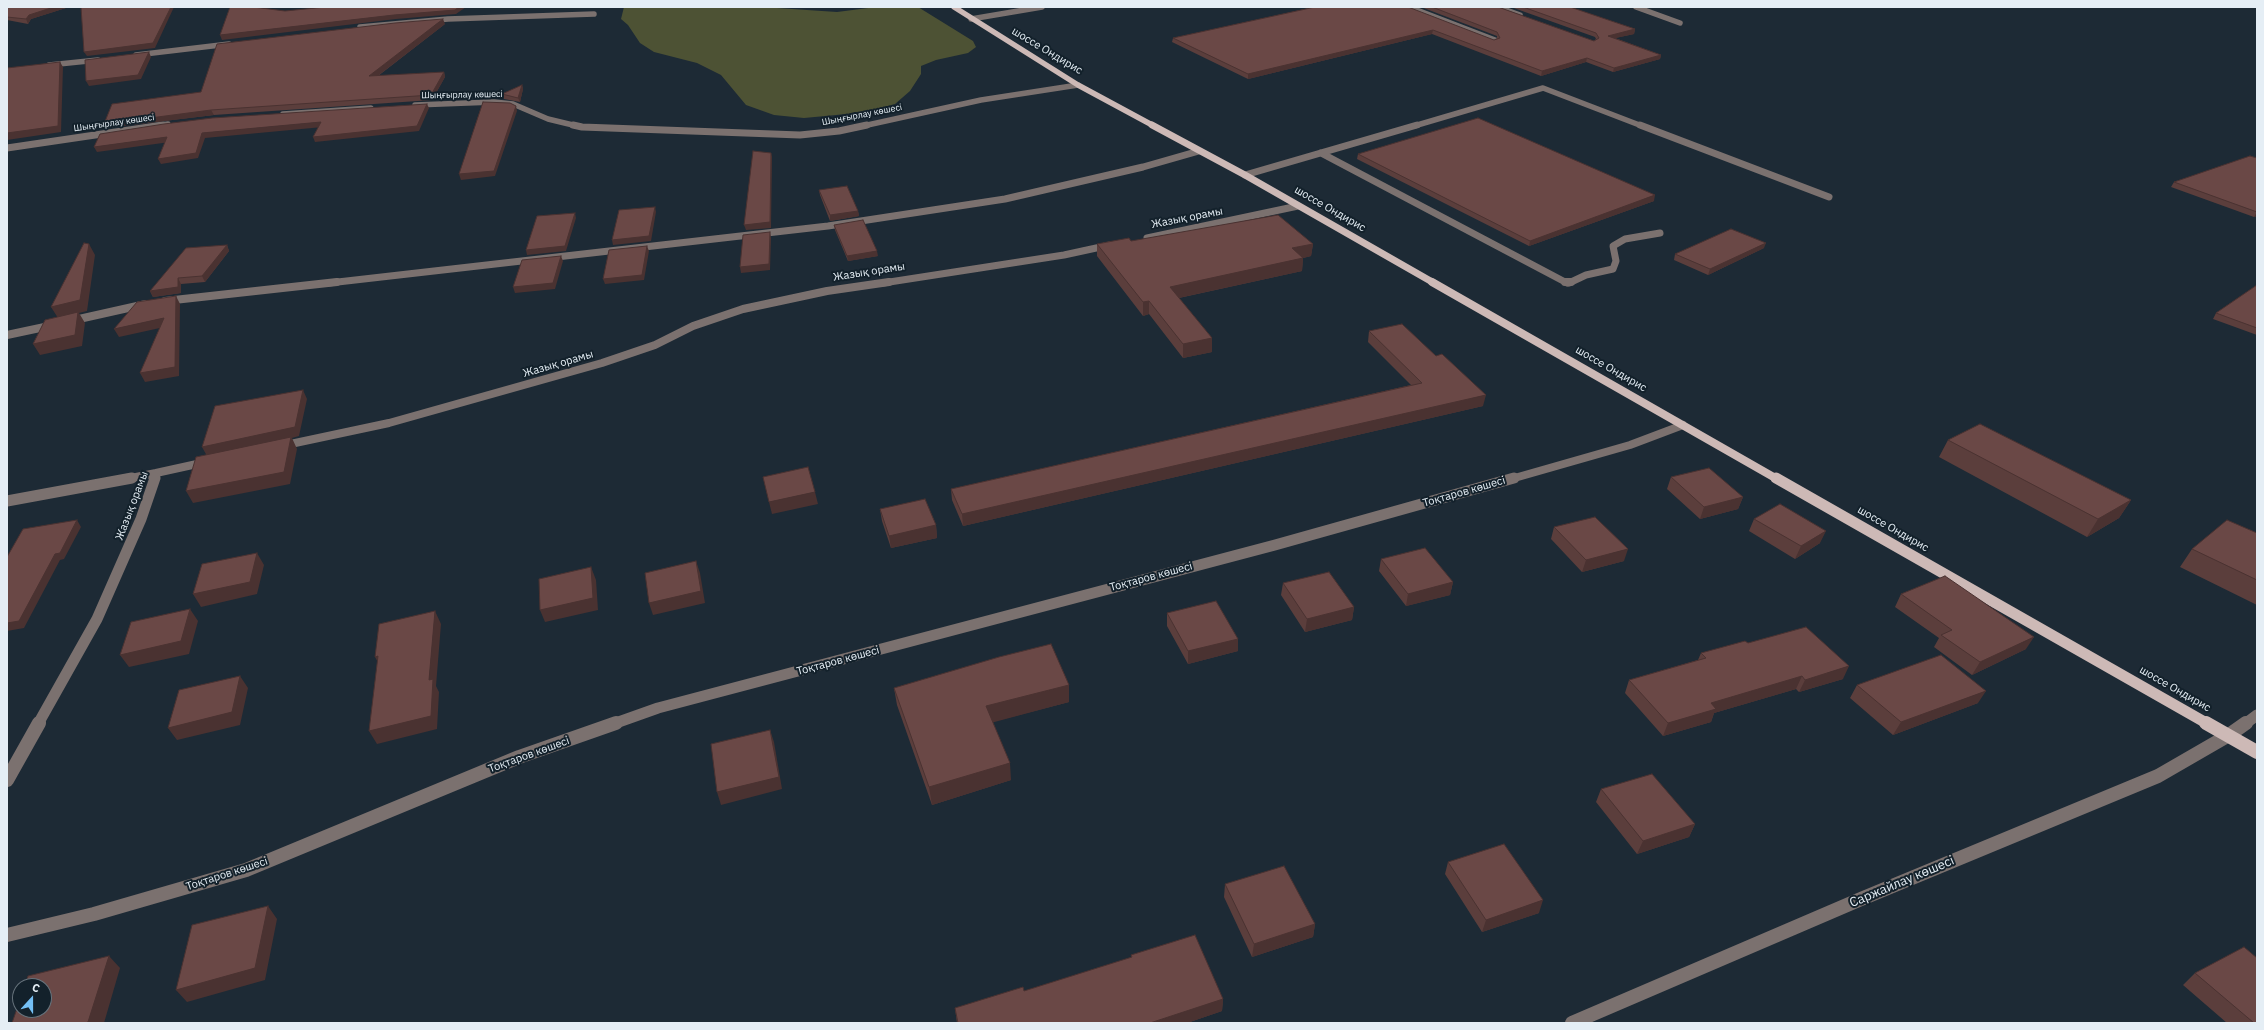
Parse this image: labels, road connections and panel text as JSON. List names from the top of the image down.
{
  "streets": {
    "main road": ["шоссе Ондирис"],
    "street": [
      "Шыңғырлау көшесі",
      "Жазық орамы",
      "Тоқтаров көшесі",
      "Саржайлау көшесі"
    ]
  },
  "crossings": [
    ["шоссе Ондирис", "Шыңғырлау көшесі"],
    ["шоссе Ондирис", "Жазық орамы"],
    ["шоссе Ондирис", "Тоқтаров көшесі"],
    ["шоссе Ондирис", "Саржайлау көшесі"]
  ],
  "north": "top"
}
